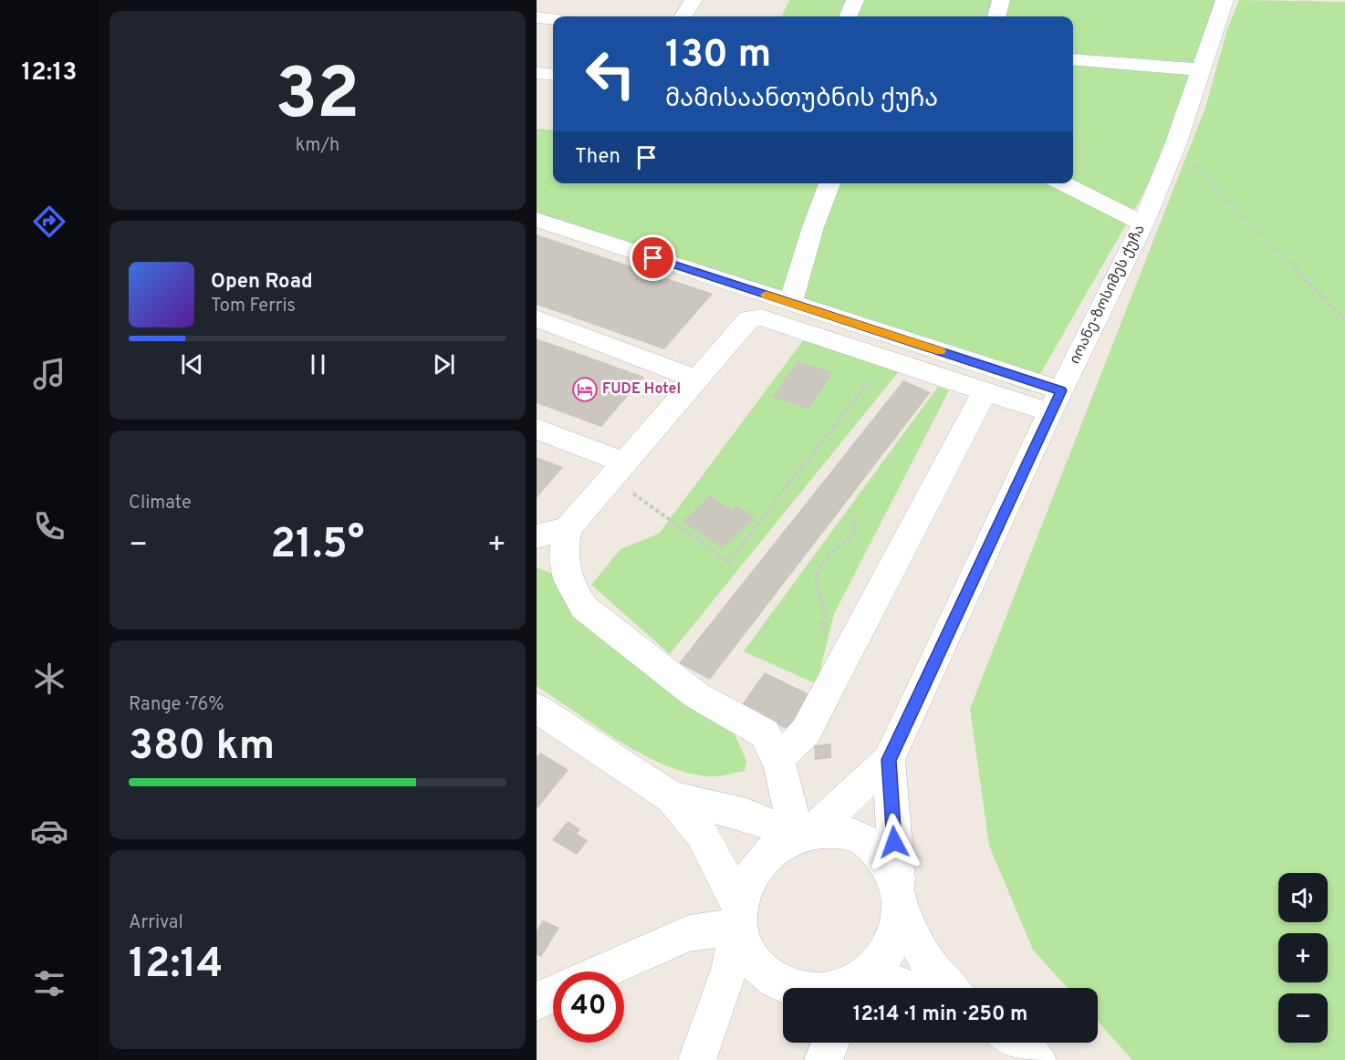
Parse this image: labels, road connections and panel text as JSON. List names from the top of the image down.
{
  "streets": {
    "street": ["იოანე-ზოსიმეს ქუჩა"]
  },
  "places": {
    "hotel": ["FUDE Hotel"]
  },
  "page": {
    "tabs": "12:13",
    "tile": [
      ["32", "km/h"],
      "Climate",
      ["Range · 76%", "380 km"],
      ["Arrival", "12:14"]
    ],
    "turn": ["130 m", "მამისაანთუბნის ქუჩა"],
    "then": "Then",
    "song": ["Open Road", "Tom Ferris"],
    "heat": ["−", "21.5°", "+"],
    "map_buttons": ["+", "−"],
    "limit": "40",
    "trip": "12:14 · 1 min · 250 m"
  }
}
